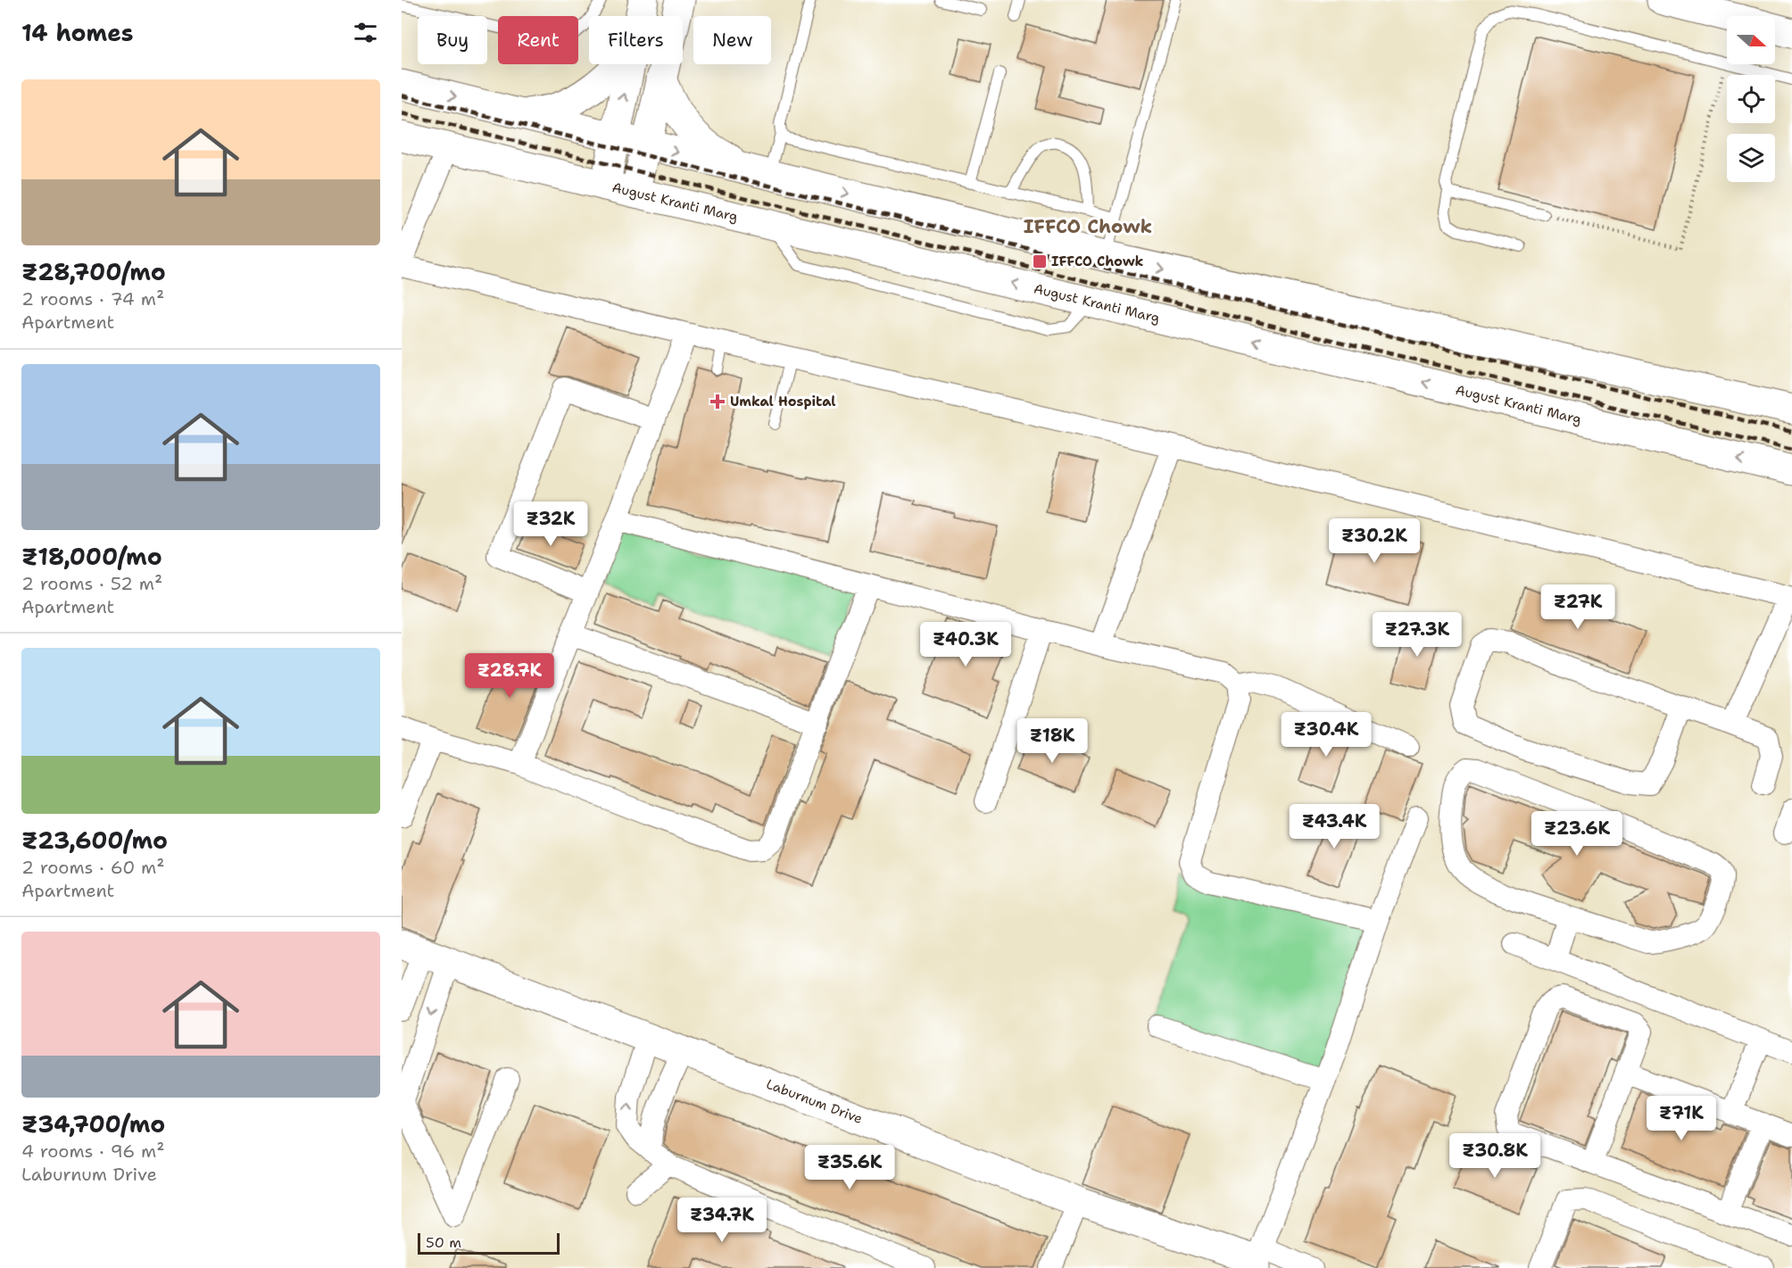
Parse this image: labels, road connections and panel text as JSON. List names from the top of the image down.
{
  "streets": {
    "main road": ["August Kranti Marg", "Laburnum Drive"]
  },
  "districts": ["IFFCO Chowk"],
  "places": {
    "transit": ["IFFCO Chowk"],
    "health": ["Umkal Hospital"]
  },
  "scale_bar": "50 m",
  "north": "right",
  "page": {
    "heading": "14 homes",
    "chip": [
      "Buy",
      "Rent",
      "Filters",
      "New"
    ],
    "list": [
      {
        "name": "₹28,700/mo",
        "note": "2 rooms · 74 m² · Apartment"
      },
      {
        "name": "₹18,000/mo",
        "note": "2 rooms · 52 m² · Apartment"
      },
      {
        "name": "₹23,600/mo",
        "note": "2 rooms · 60 m² · Apartment"
      },
      {
        "name": "₹34,700/mo",
        "note": "4 rooms · 96 m² · Laburnum Drive"
      }
    ],
    "price": [
      "₹32K",
      "₹30.2K",
      "₹27K",
      "₹27.3K",
      "₹40.3K",
      "₹28.7K",
      "₹30.4K",
      "₹18K",
      "₹43.4K",
      "₹23.6K",
      "₹71K",
      "₹30.8K",
      "₹35.6K",
      "₹34.7K"
    ],
    "scale": "50 m"
  }
}
